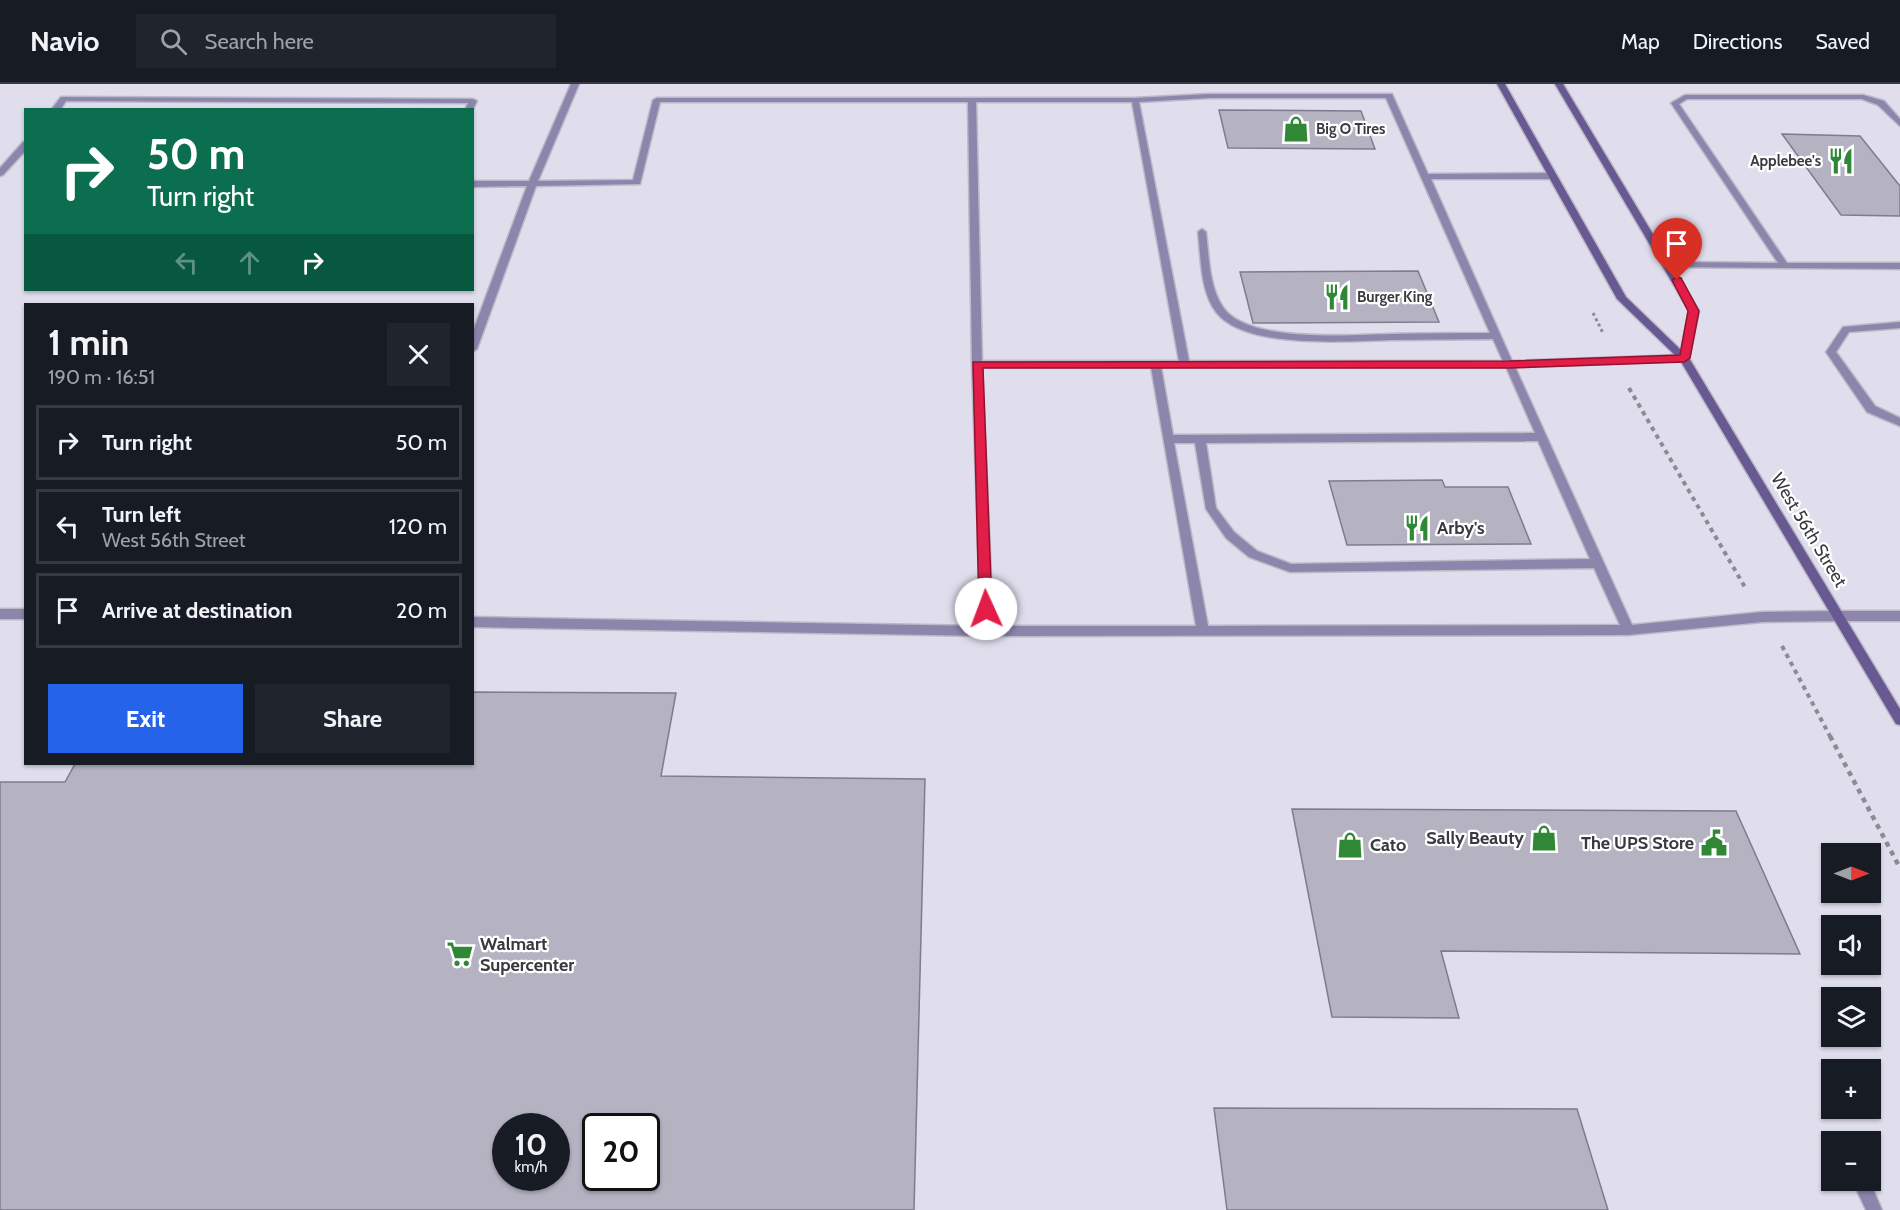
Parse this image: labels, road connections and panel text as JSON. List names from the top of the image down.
{
  "streets": {
    "main road": ["West 56th Street"]
  },
  "places": {
    "shop": ["Big O Tires", "Sally Beauty", "Cato"],
    "restaurant": ["Applebee's", "Burger King", "Arby's"],
    "public building": ["The UPS Store"],
    "supermarket": ["Walmart Supercenter"]
  },
  "north": "right",
  "page": {
    "header": "Navio",
    "search": "Search here",
    "nav": ["Map", "Directions", "Saved"],
    "turn": ["50 m", "Turn right"],
    "heading": ["1 min", "190 m · 16:51"],
    "list": [
      {
        "name": "Turn right",
        "value": "50 m"
      },
      {
        "name": "Turn left",
        "note": "West 56th Street",
        "value": "120 m"
      },
      {
        "name": "Arrive at destination",
        "value": "20 m"
      }
    ],
    "buttons": ["Exit", "Share"],
    "map_buttons": ["+", "−"],
    "speed": "10 km/h",
    "limit": "20"
  }
}
